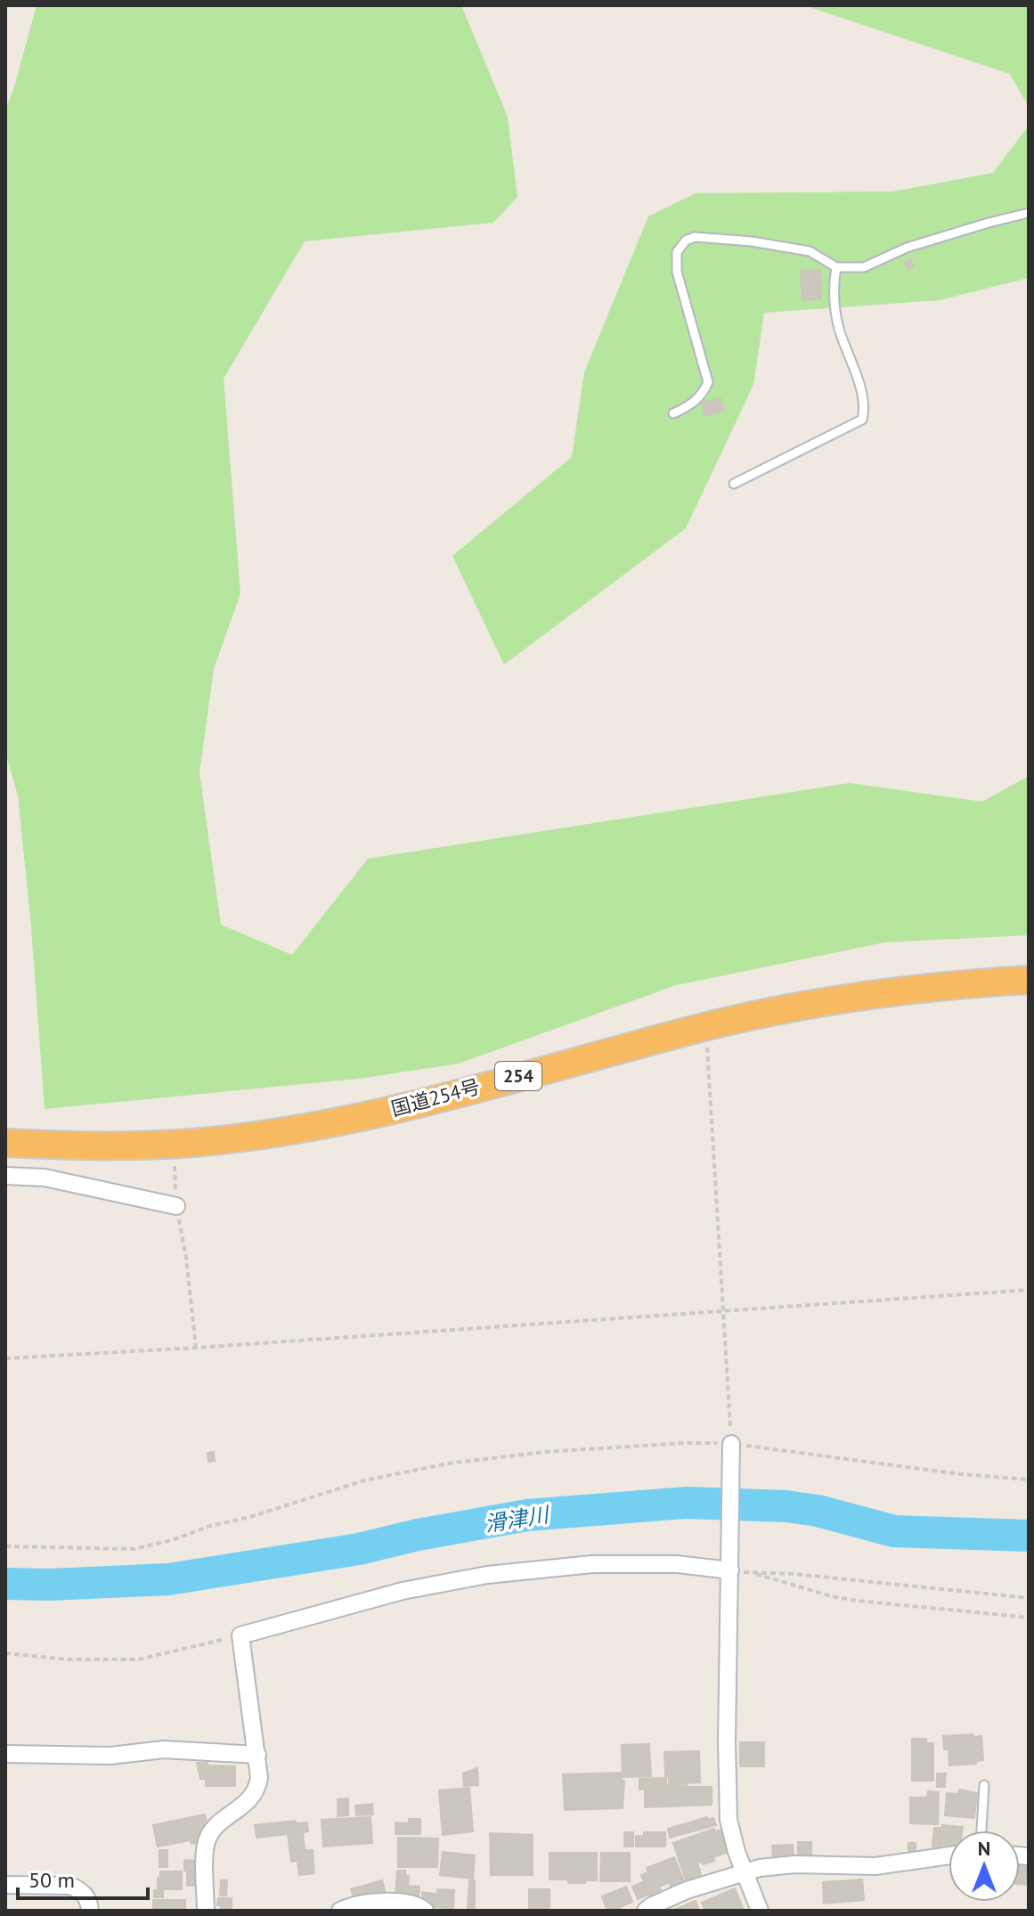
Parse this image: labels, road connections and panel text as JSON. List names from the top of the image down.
{
  "streets": {
    "highway": ["254", "国道254号"]
  },
  "water": ["滑津川"],
  "scale_bar": "50 m",
  "north": "top"
}
